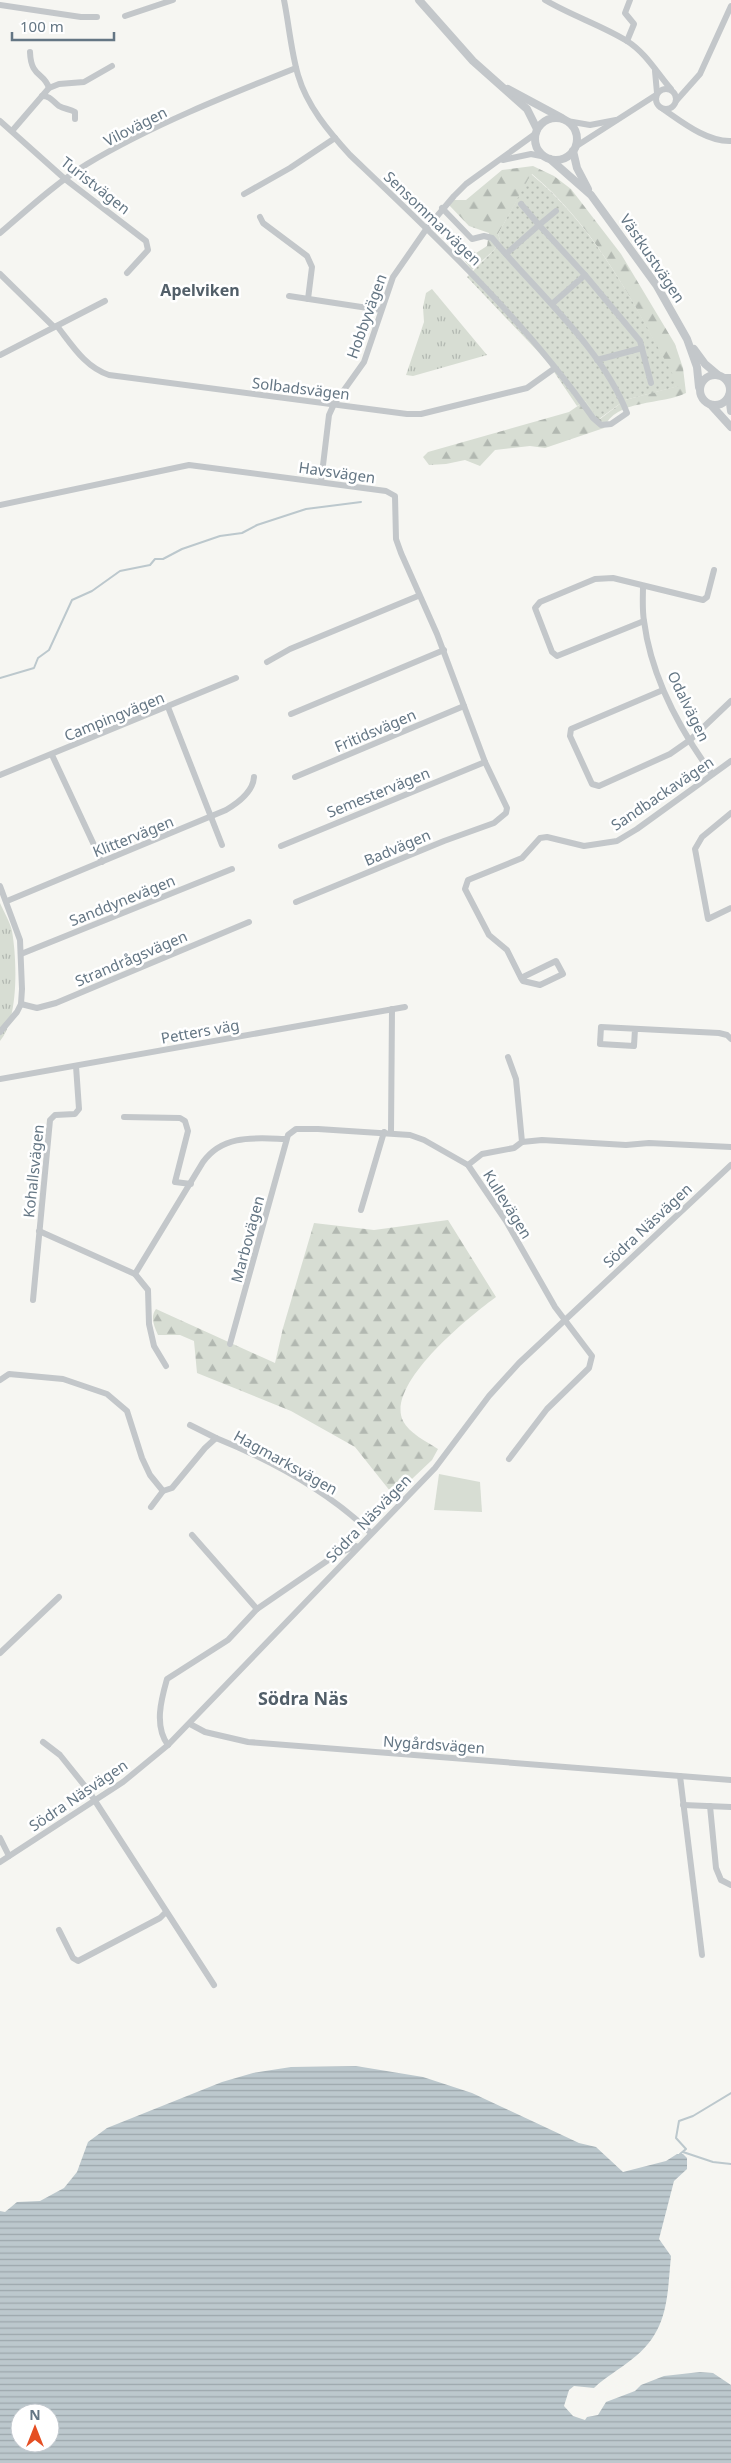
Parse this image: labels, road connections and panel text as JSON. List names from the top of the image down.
{
  "streets": {
    "street": [
      "Vilovägen",
      "Turistvägen",
      "Sensommarvägen",
      "Västkustvägen",
      "Hobbyvägen",
      "Solbadsvägen",
      "Havsvägen",
      "Odalvägen",
      "Campingvägen",
      "Fritidsvägen",
      "Semestervägen",
      "Sandbackavägen",
      "Klittervägen",
      "Badvägen",
      "Sanddynevägen",
      "Strandrågsvägen",
      "Petters väg",
      "Kohallsvägen",
      "Kullevägen",
      "Södra Näsvägen",
      "Marbovägen",
      "Hagmarksvägen",
      "Nygårdsvägen"
    ]
  },
  "crossings": [
    ["Vilovägen", "Turistvägen"],
    ["Vilovägen", "Sensommarvägen"],
    ["Sensommarvägen", "Hobbyvägen"],
    ["Sensommarvägen", "Solbadsvägen"],
    ["Västkustvägen", "Hobbyvägen"],
    ["Hobbyvägen", "Solbadsvägen"],
    ["Hobbyvägen", "Havsvägen"],
    ["Havsvägen", "Fritidsvägen"],
    ["Havsvägen", "Semestervägen"],
    ["Havsvägen", "Badvägen"],
    ["Odalvägen", "Sandbackavägen"],
    ["Petters väg", "Kohallsvägen"],
    ["Kullevägen", "Södra Näsvägen"],
    ["Kullevägen", "Marbovägen"],
    ["Södra Näsvägen", "Hagmarksvägen"],
    ["Södra Näsvägen", "Nygårdsvägen"]
  ],
  "districts": ["Apelviken", "Södra Näs"],
  "scale_bar": "100 m",
  "north": "top"
}
